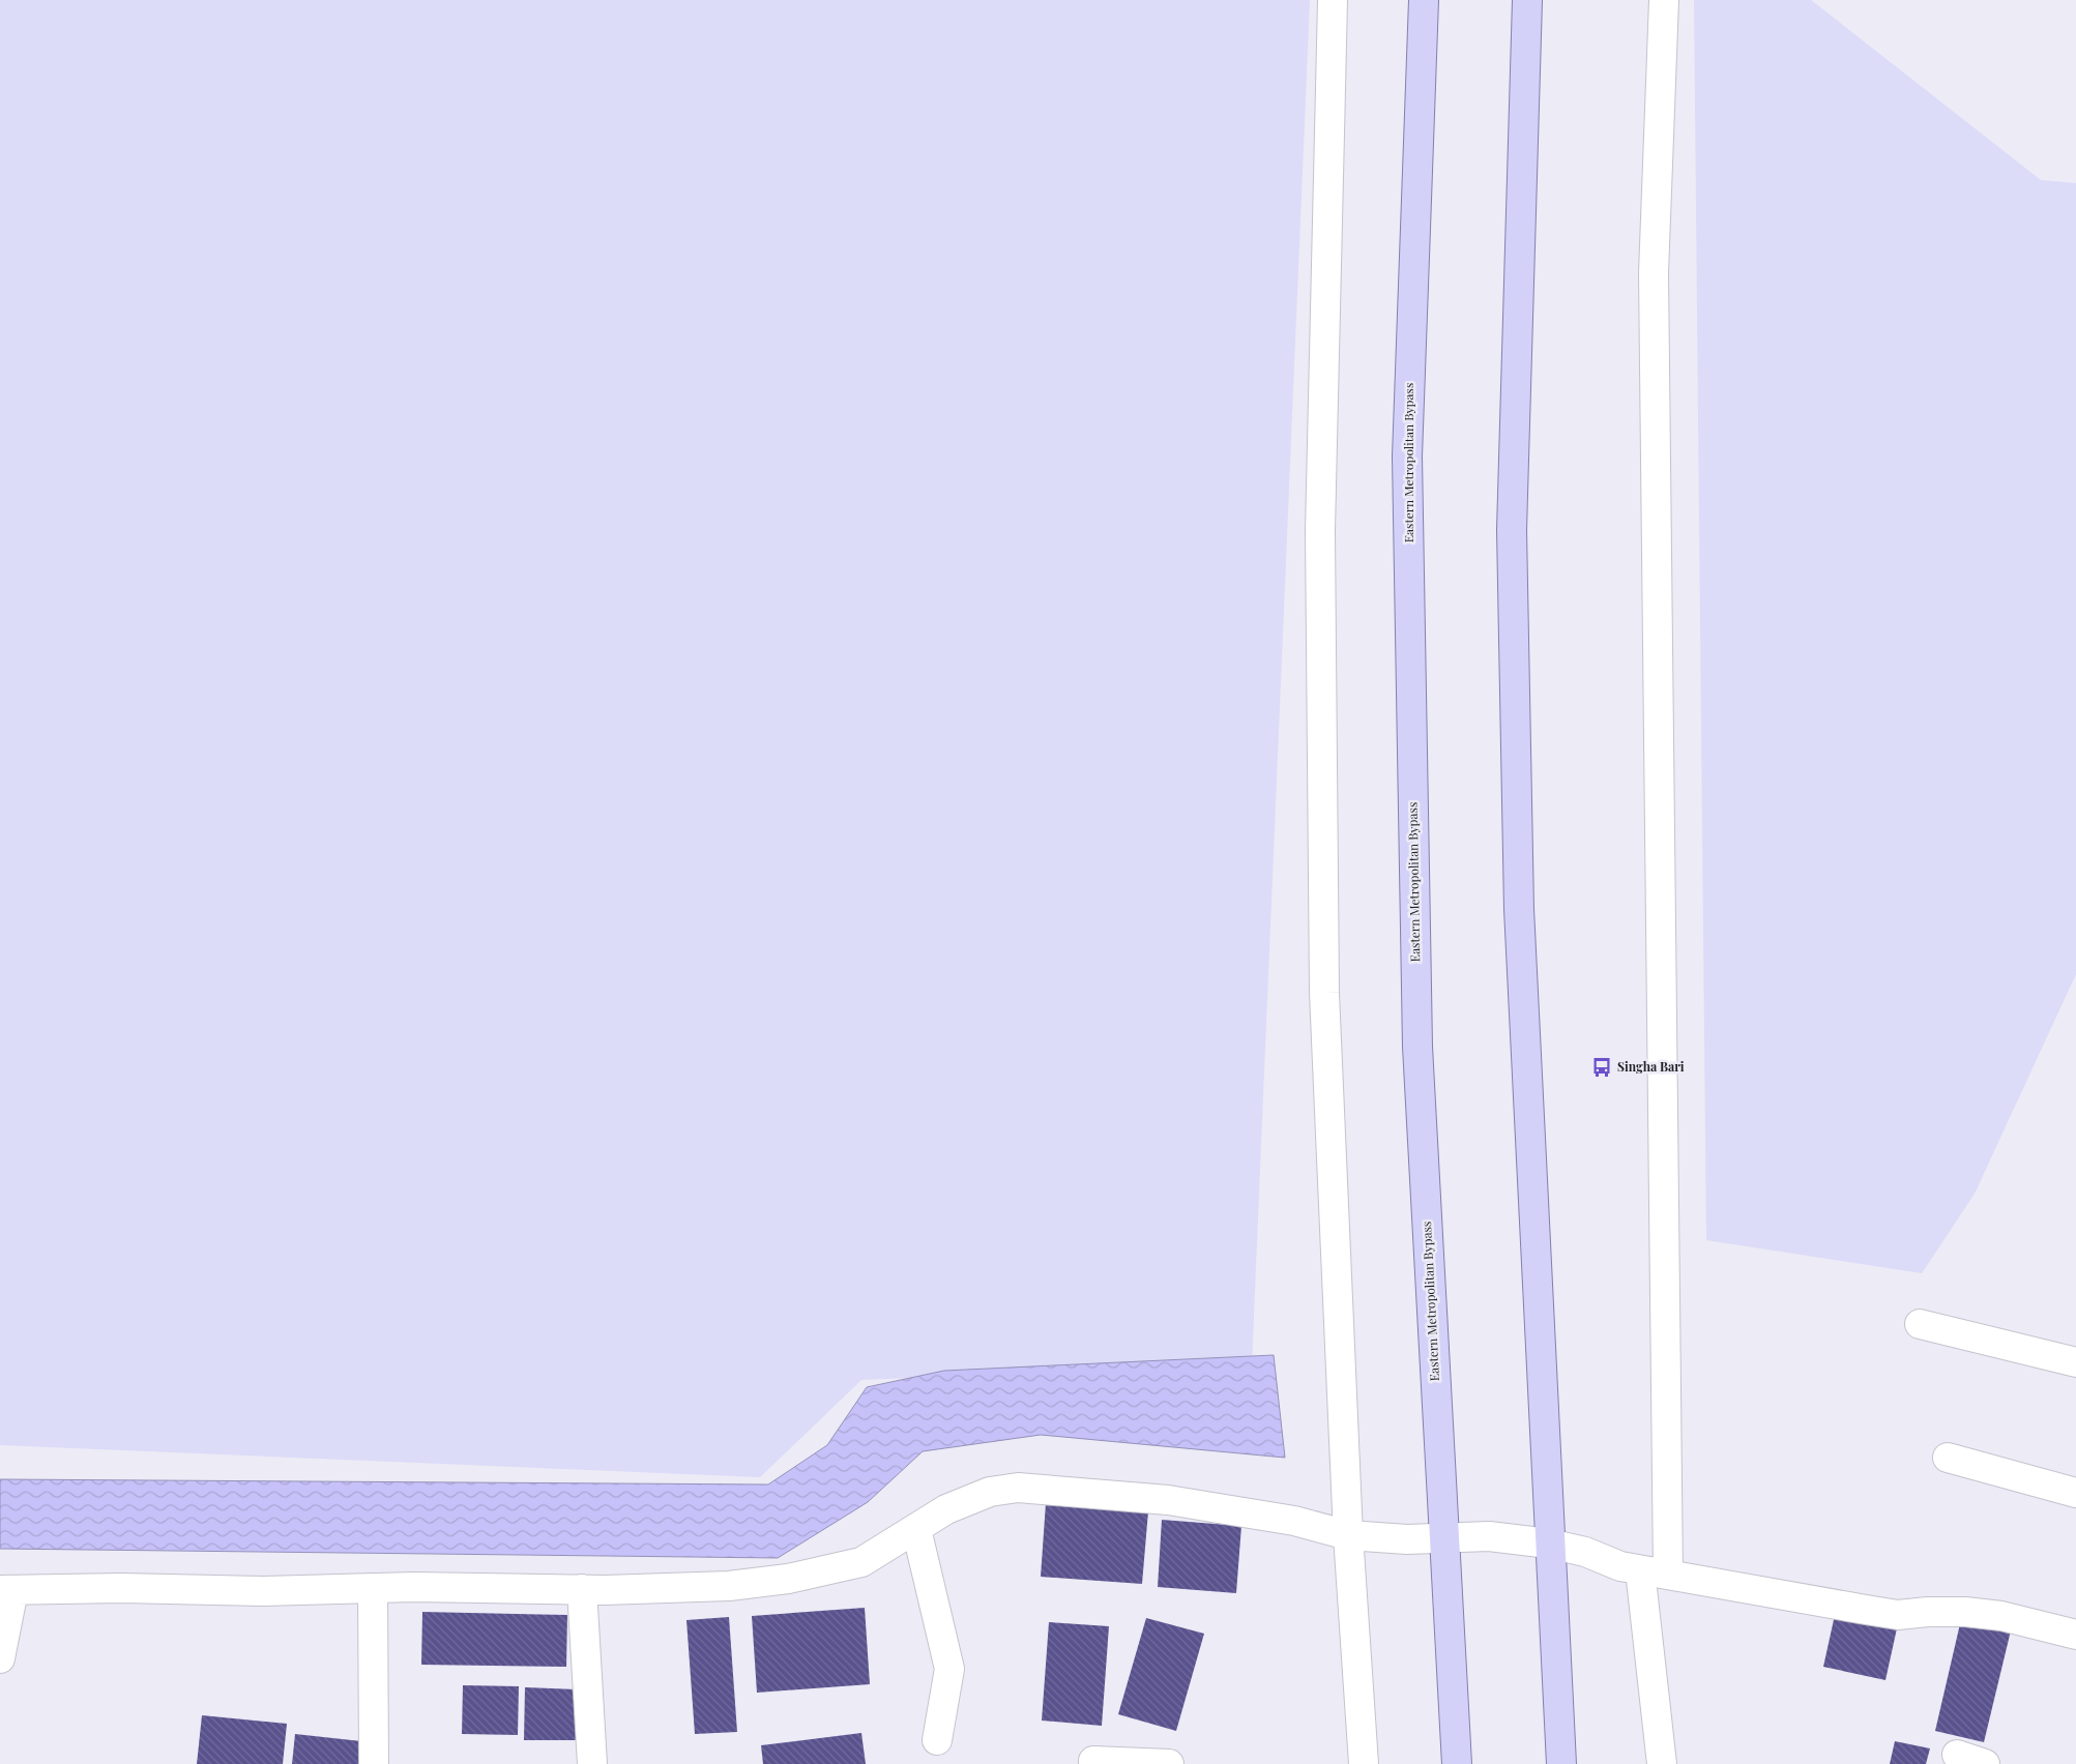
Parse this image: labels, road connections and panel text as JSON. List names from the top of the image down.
{
  "streets": {
    "main road": ["Eastern Metropolitan Bypass"]
  },
  "places": {
    "bus stop": ["Singha Bari"]
  }
}
